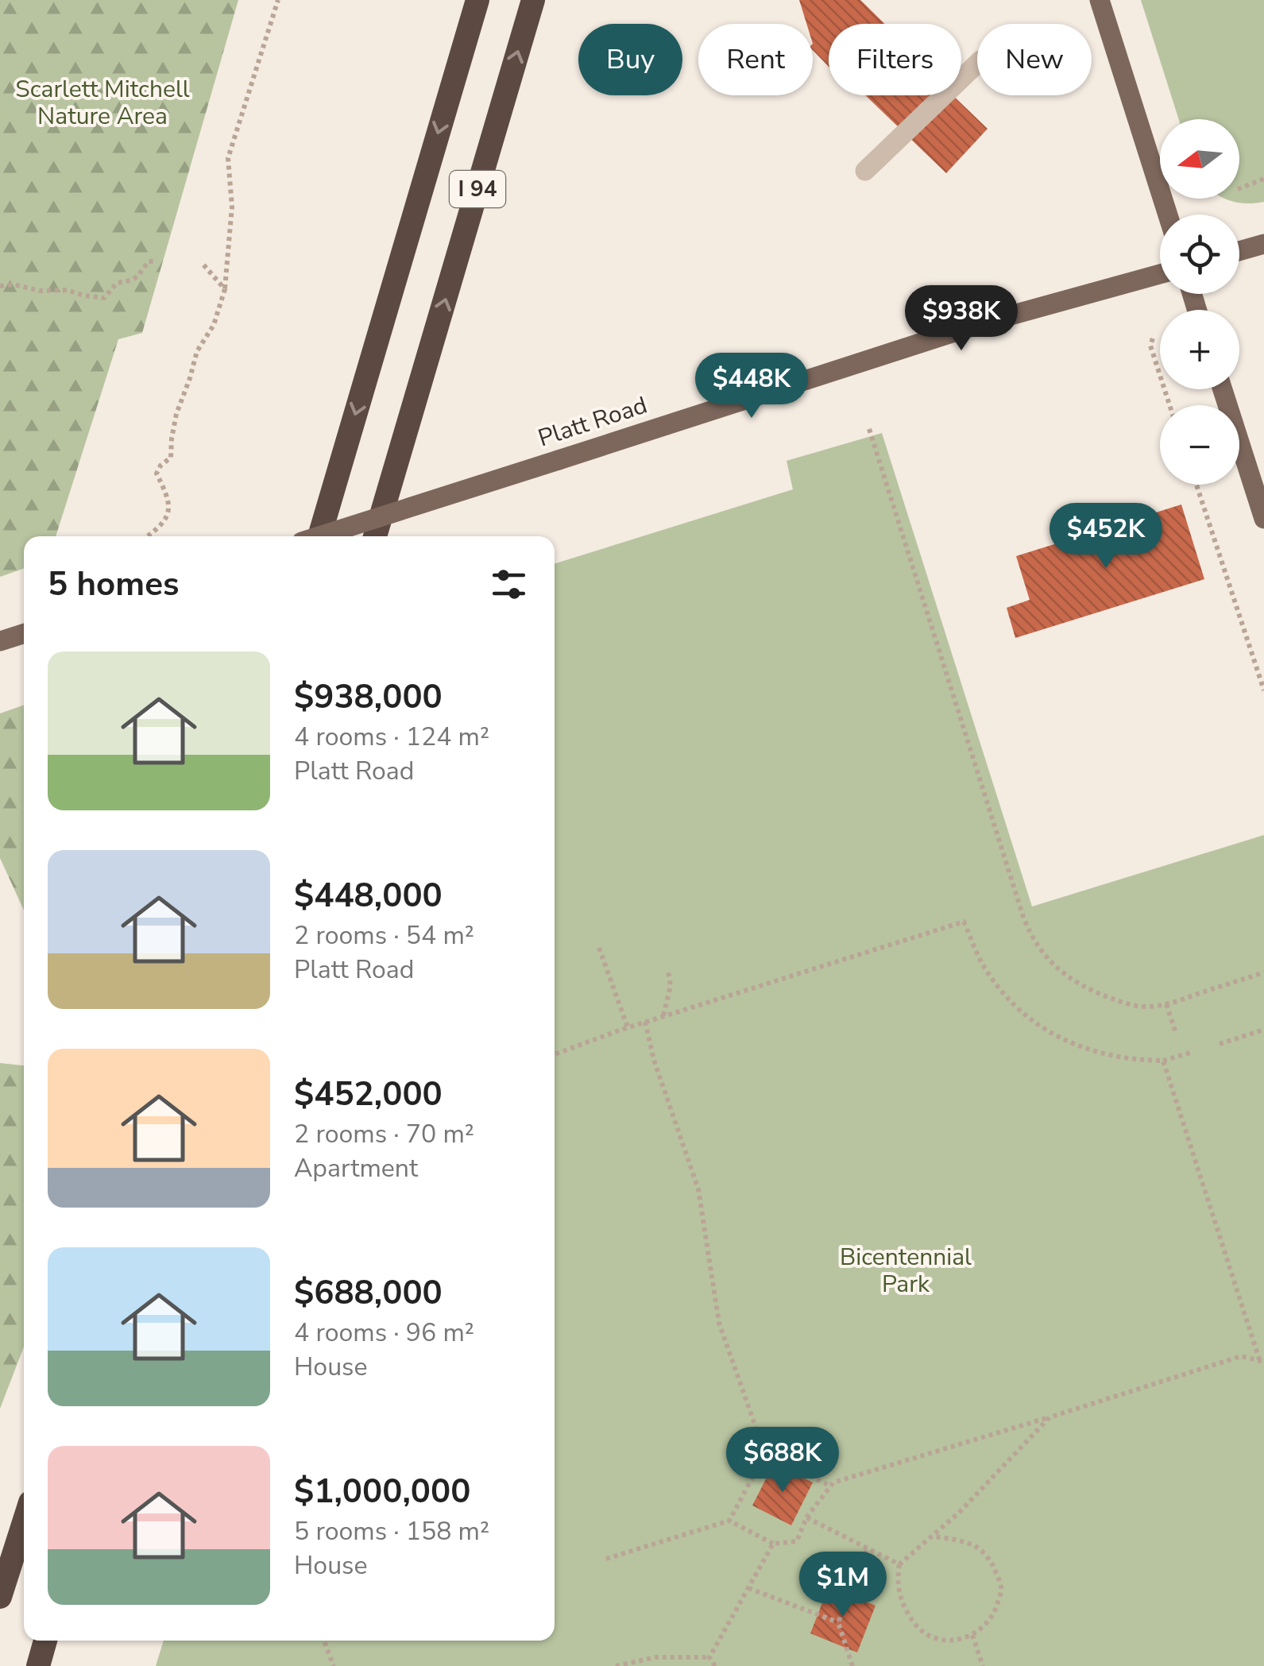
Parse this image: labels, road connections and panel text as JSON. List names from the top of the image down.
{
  "streets": {
    "highway": ["I 94"],
    "main road": ["Platt Road"]
  },
  "parks": ["Scarlett Mitchell Nature Area", "Bicentennial Park"],
  "north": "left",
  "page": {
    "chip": [
      "Buy",
      "Rent",
      "Filters",
      "New"
    ],
    "map_buttons": ["+", "−"],
    "price": [
      "$938K",
      "$448K",
      "$452K",
      "$688K",
      "$1M"
    ],
    "heading": "5 homes",
    "list": [
      {
        "name": "$938,000",
        "note": "4 rooms · 124 m² · Platt Road"
      },
      {
        "name": "$448,000",
        "note": "2 rooms · 54 m² · Platt Road"
      },
      {
        "name": "$452,000",
        "note": "2 rooms · 70 m² · Apartment"
      },
      {
        "name": "$688,000",
        "note": "4 rooms · 96 m² · House"
      },
      {
        "name": "$1,000,000",
        "note": "5 rooms · 158 m² · House"
      }
    ]
  }
}
